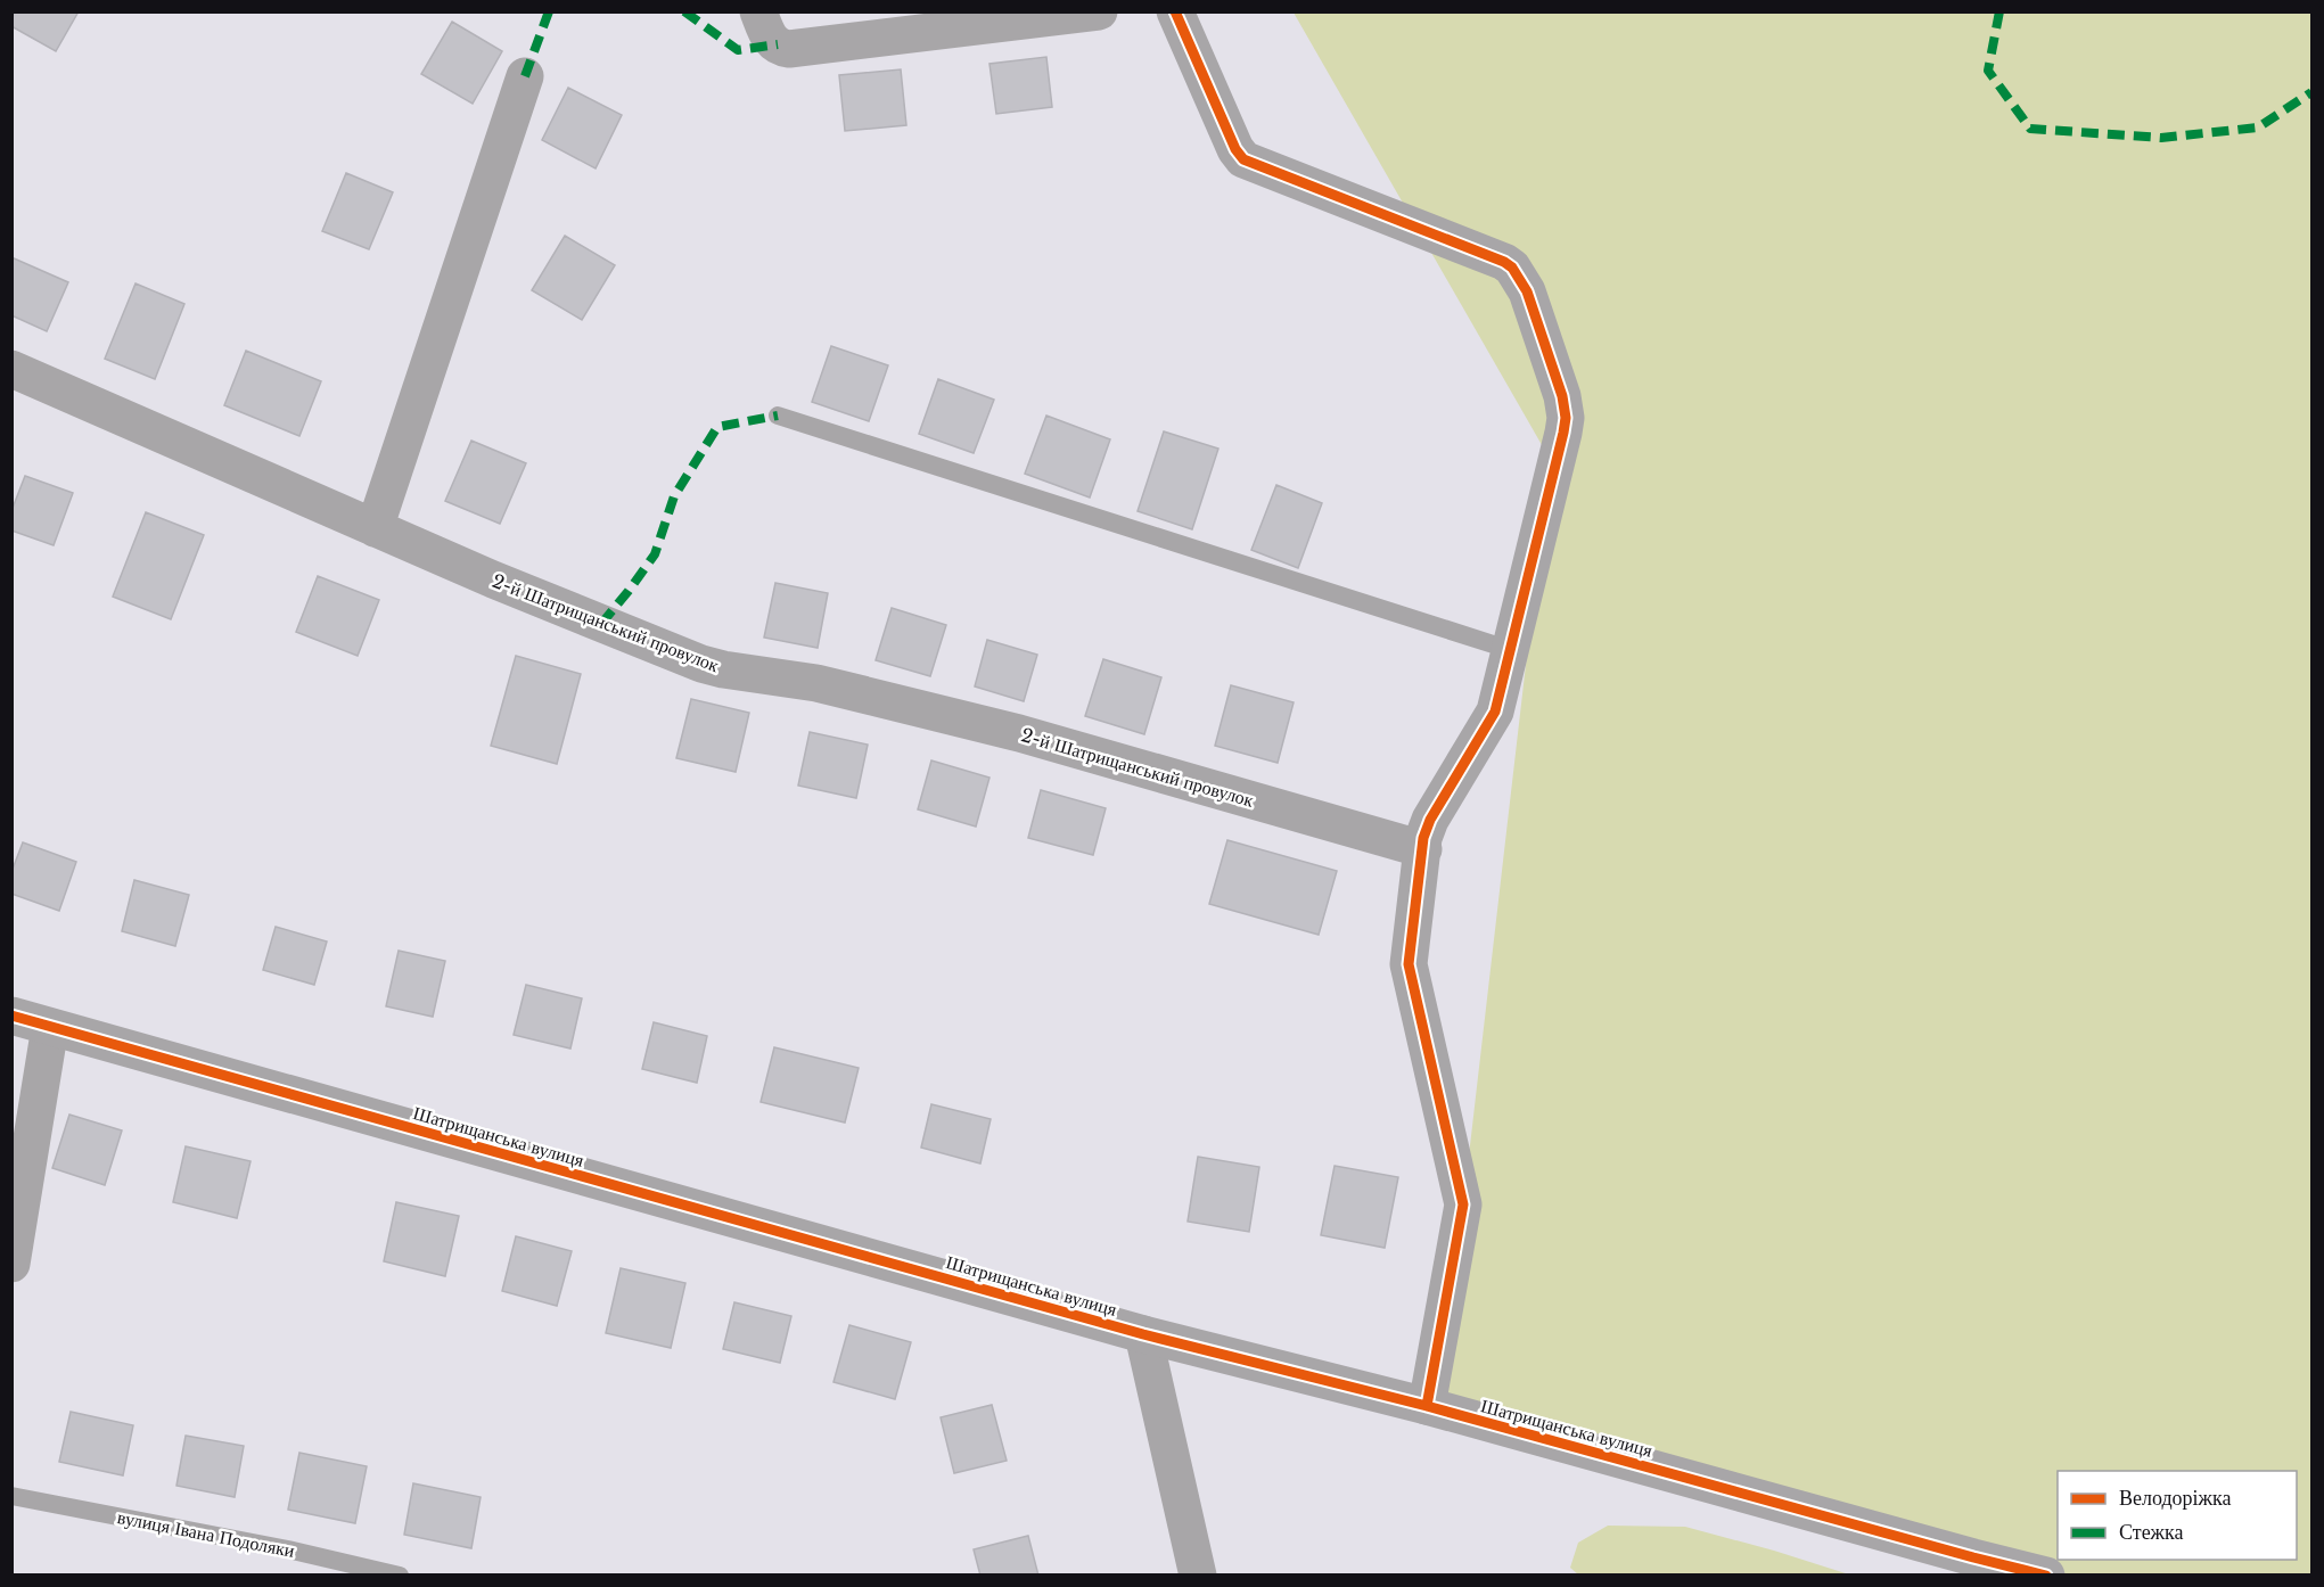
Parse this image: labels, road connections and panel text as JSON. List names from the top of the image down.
{
  "streets": {
    "street": ["2-й Шатрищанський провулок", "Шатрищанська вулиця"],
    "lane": ["вулиця Івана Подоляки"]
  },
  "legend": ["Велодоріжка", "Стежка"]
}
